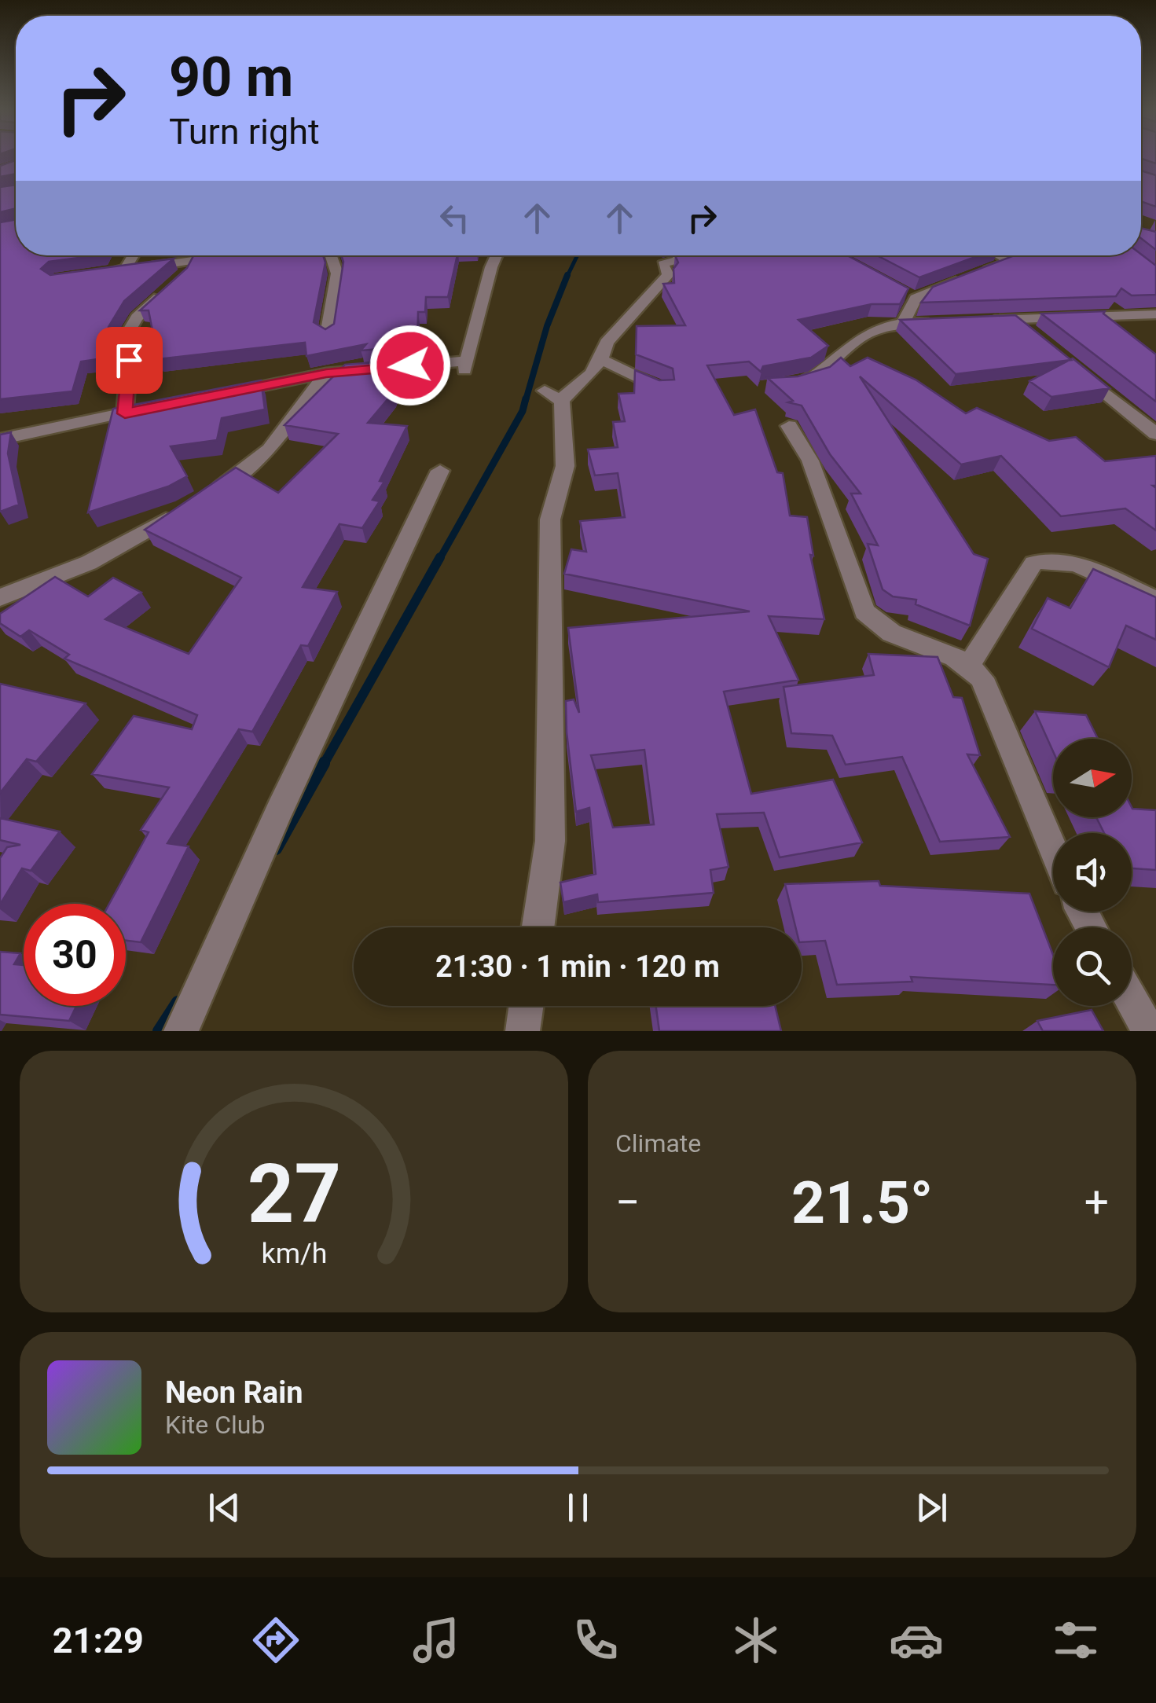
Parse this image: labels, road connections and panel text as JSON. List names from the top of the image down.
{
  "north": "right",
  "page": {
    "turn": ["90 m", "Turn right"],
    "limit": "30",
    "trip": "21:30 · 1 min · 120 m",
    "tile": "Climate",
    "heat": ["−", "21.5°", "+"],
    "song": ["Neon Rain", "Kite Club"],
    "tabs": "21:29",
    "gauge": ["27", "km/h"]
  }
}
